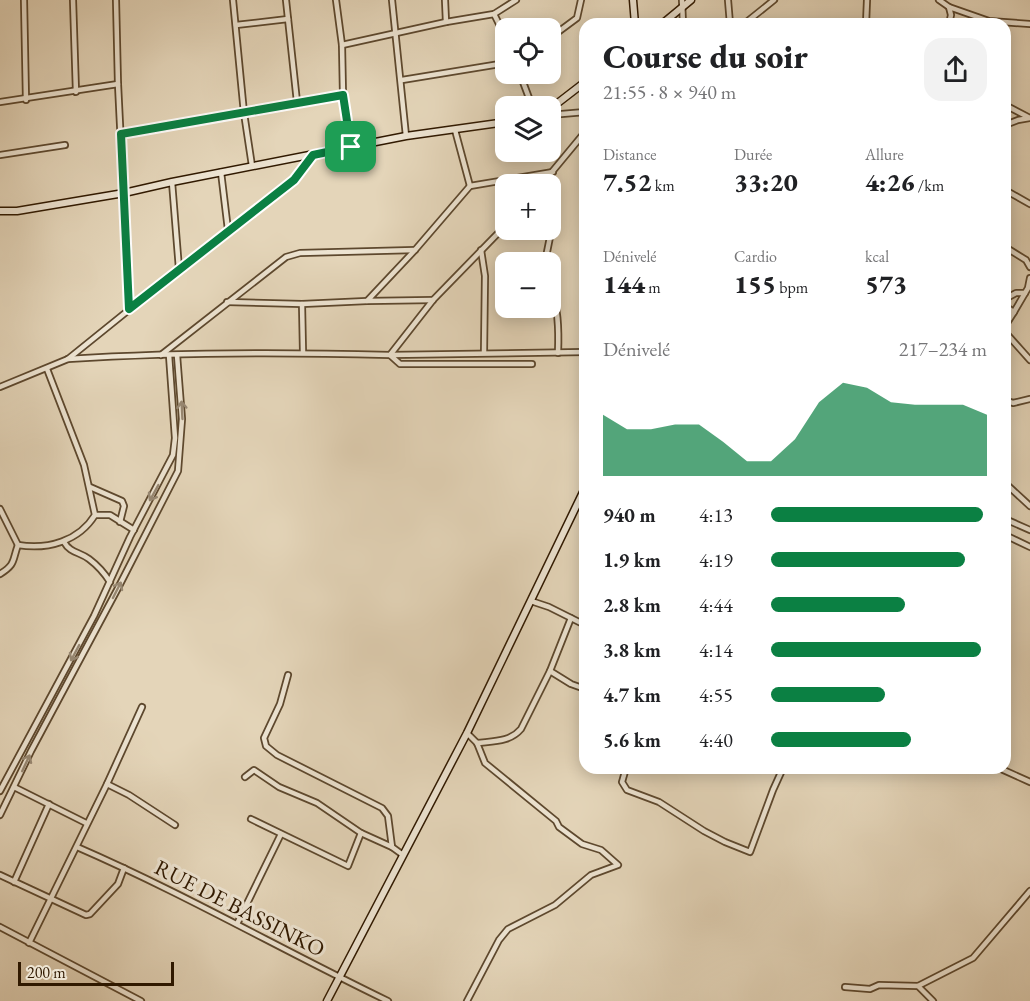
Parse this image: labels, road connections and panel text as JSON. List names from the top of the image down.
{
  "streets": {
    "street": ["RUE DE BASSINKO"]
  },
  "scale_bar": "200 m",
  "page": {
    "map_buttons": ["+", "−"],
    "heading": ["Course du soir", "21:55 · 8 × 940 m"],
    "stats": [
      ["Distance", "7.52 km"],
      ["Durée", "33:20"],
      ["Allure", "4:26 /km"],
      ["Dénivelé", "144 m"],
      ["Cardio", "155 bpm"],
      ["kcal", "573"]
    ],
    "chart": ["Dénivelé", "217–234 m"],
    "list": [
      {
        "name": "940 m",
        "note": "4:13"
      },
      {
        "name": "1.9 km",
        "note": "4:19"
      },
      {
        "name": "2.8 km",
        "note": "4:44"
      },
      {
        "name": "3.8 km",
        "note": "4:14"
      },
      {
        "name": "4.7 km",
        "note": "4:55"
      },
      {
        "name": "5.6 km",
        "note": "4:40"
      }
    ],
    "scale": "200 m"
  }
}
